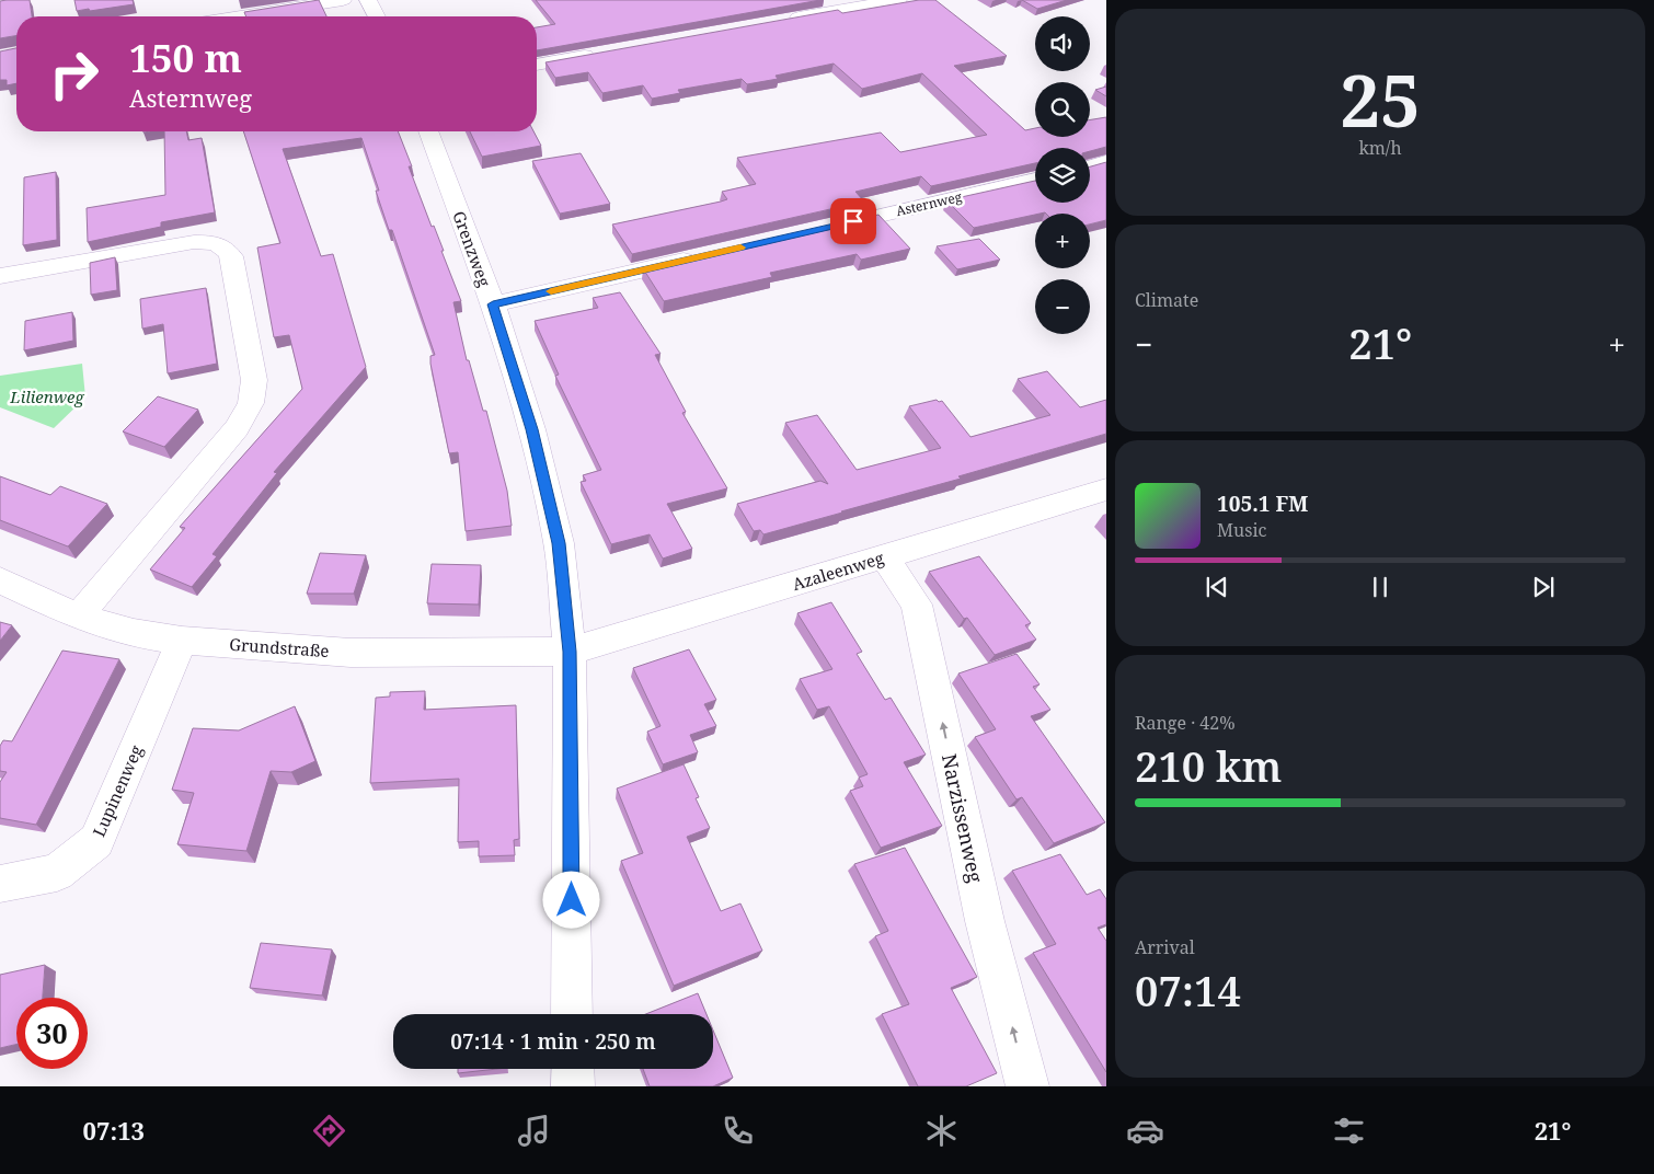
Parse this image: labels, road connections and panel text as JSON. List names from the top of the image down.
{
  "streets": {
    "street": [
      "Asternweg",
      "Grenzweg",
      "Azaleenweg",
      "Grundstraße",
      "Lupinenweg",
      "Narzissenweg"
    ]
  },
  "crossings": [
    ["Grenzweg", "Azaleenweg"],
    ["Grenzweg", "Grundstraße"],
    ["Azaleenweg", "Grundstraße"],
    ["Azaleenweg", "Narzissenweg"],
    ["Grundstraße", "Lupinenweg"]
  ],
  "one_way": ["Narzissenweg"],
  "parks": ["Lilienweg"],
  "page": {
    "tile": [
      ["25", "km/h"],
      "Climate",
      ["Range · 42%", "210 km"],
      ["Arrival", "07:14"]
    ],
    "map_buttons": ["+", "−"],
    "turn": ["150 m", "Asternweg"],
    "heat": ["−", "21°", "+"],
    "song": ["105.1 FM", "Music"],
    "limit": "30",
    "trip": "07:14 · 1 min · 250 m",
    "tabs": ["07:13", "21°"]
  }
}
